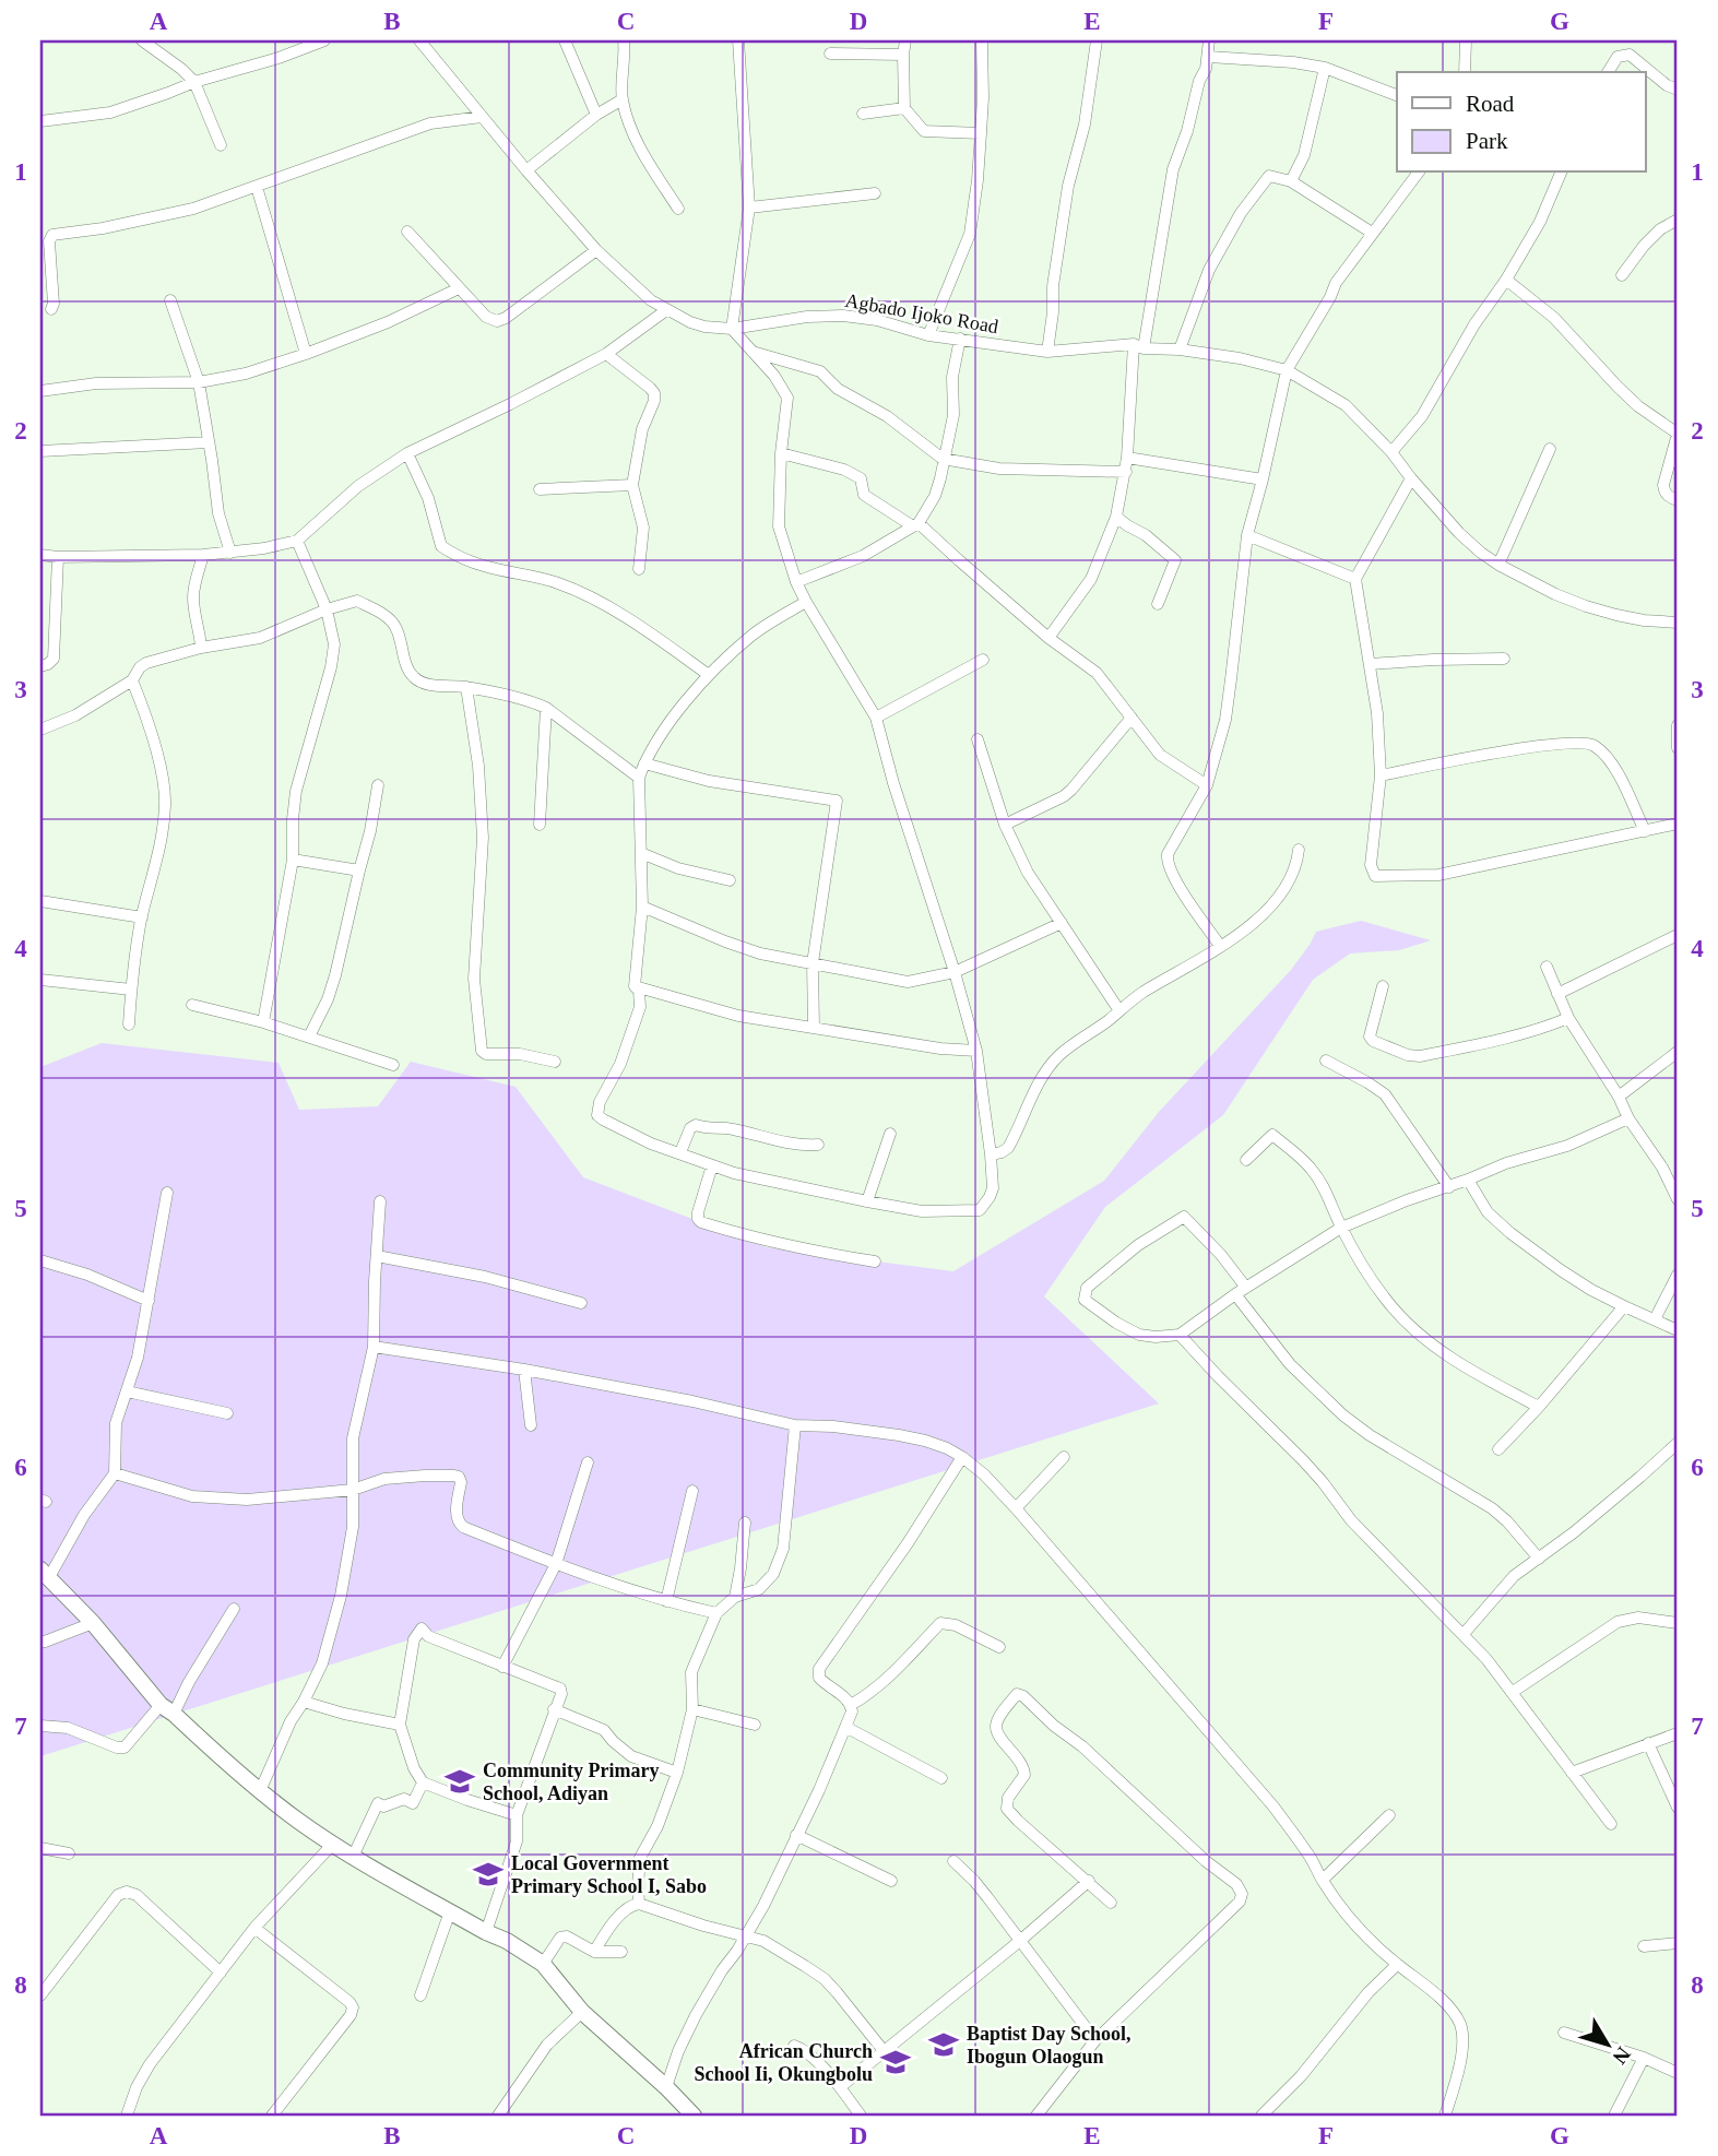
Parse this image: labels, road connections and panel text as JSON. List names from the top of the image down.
{
  "streets": {
    "street": ["Agbado Ijoko Road"]
  },
  "places": {
    "school or university": [
      "Community Primary School, Adiyan",
      "Local Government Primary School I, Sabo",
      "Baptist Day School, Ibogun Olaogun",
      "African Church School Ii, Okungbolu"
    ]
  },
  "legend": ["Road", "Park"],
  "north": "bottom right",
  "grid": {
    "columns": [
      "A",
      "B",
      "C",
      "D",
      "E",
      "F",
      "G"
    ],
    "rows": [
      "1",
      "2",
      "3",
      "4",
      "5",
      "6",
      "7",
      "8"
    ]
  }
}
